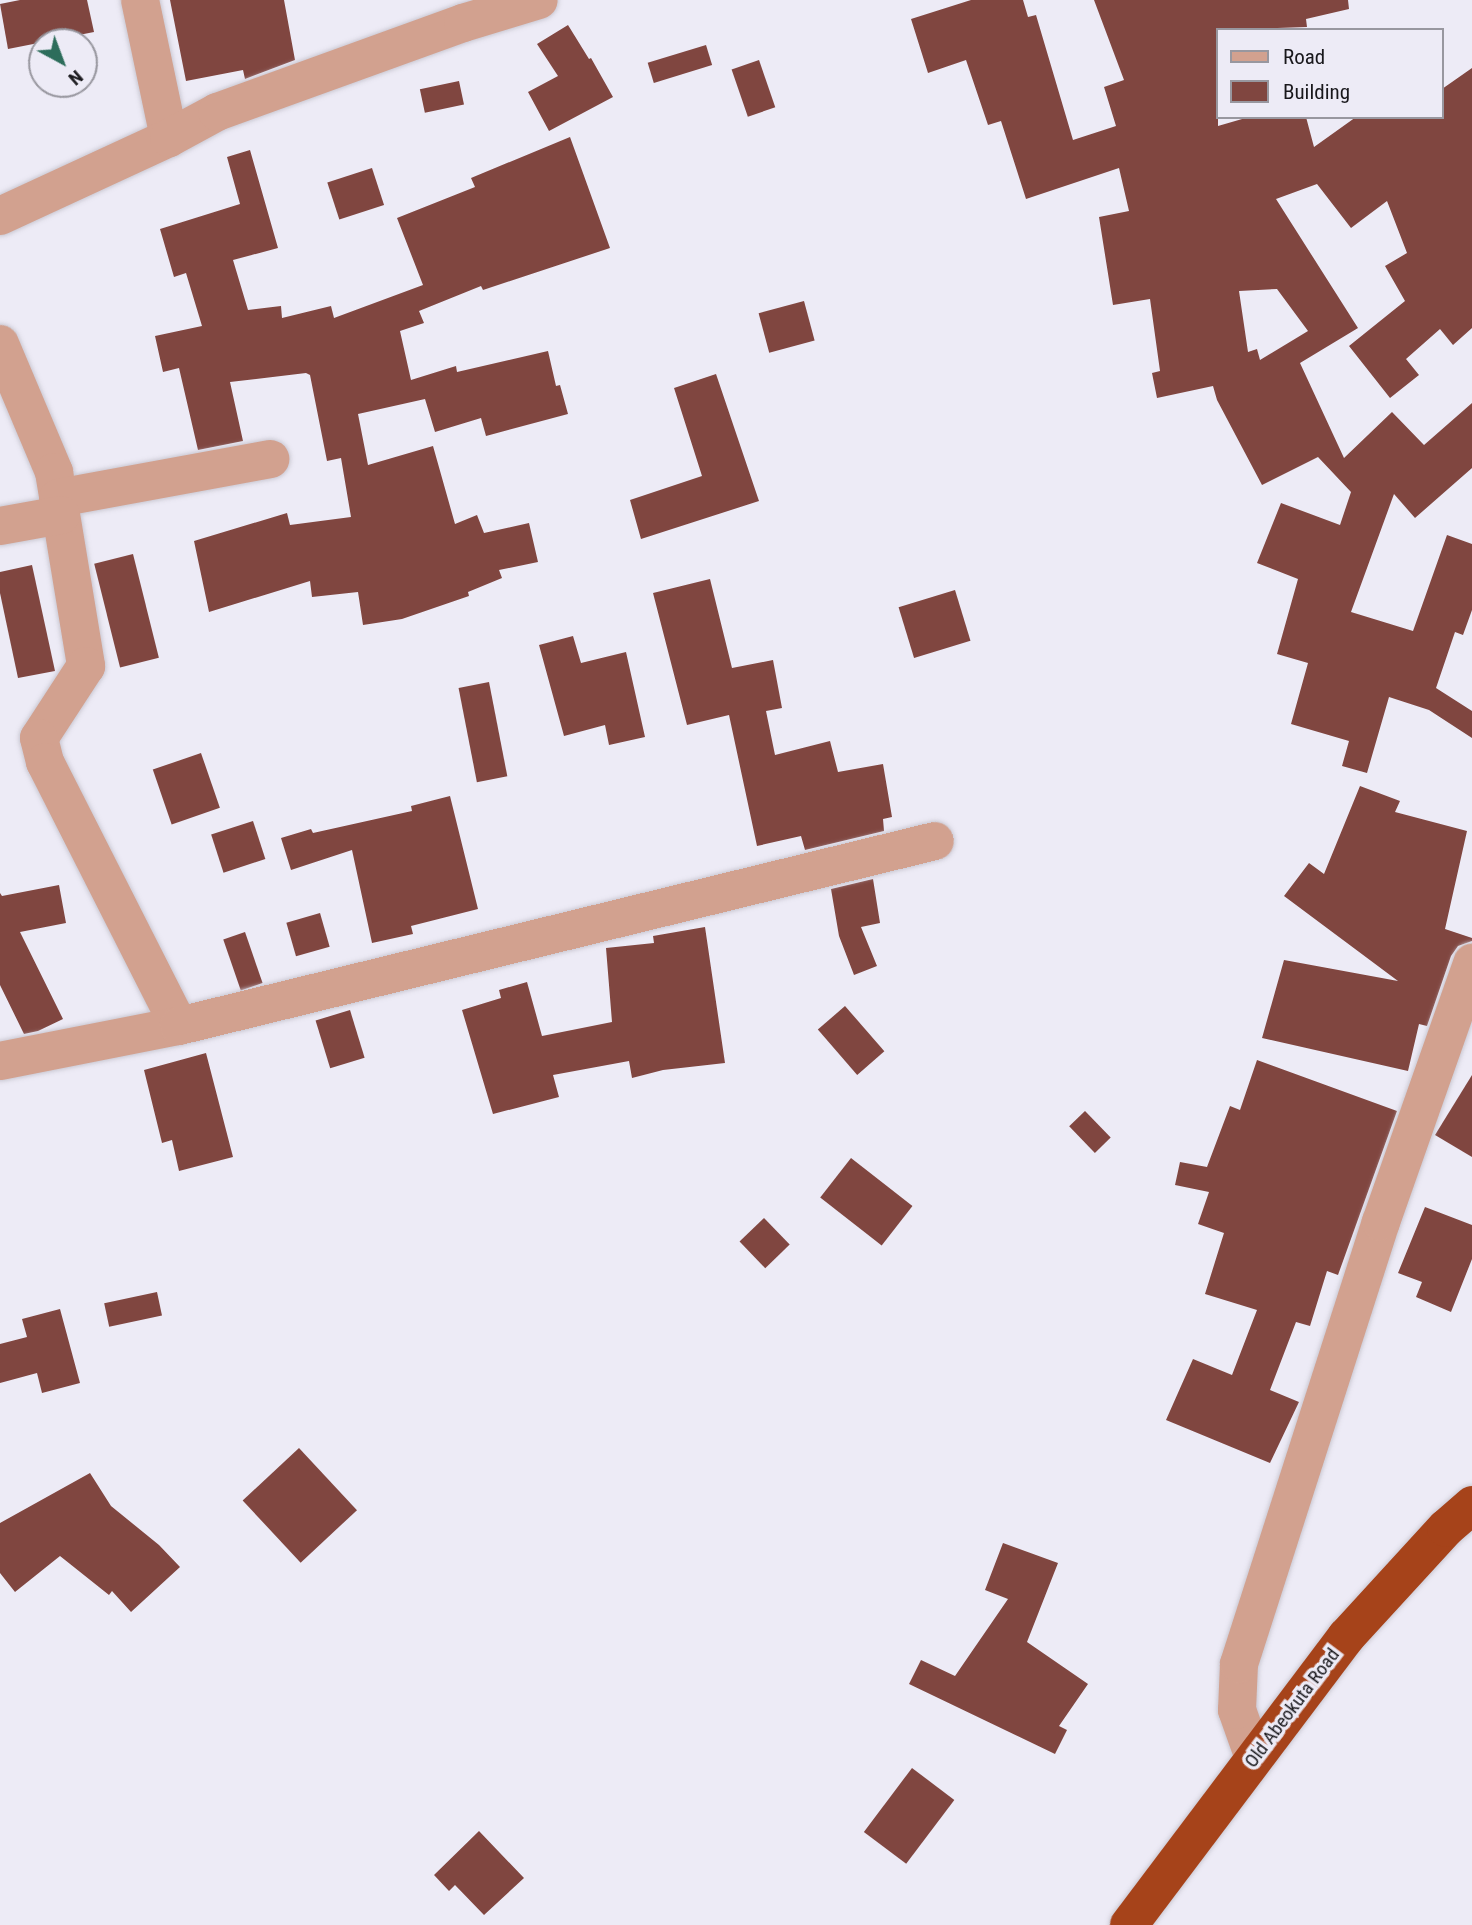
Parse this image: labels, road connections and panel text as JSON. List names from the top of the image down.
{
  "streets": {
    "highway": ["Old Abeokuta Road"]
  },
  "legend": ["Road", "Building"],
  "north": "bottom right"
}
